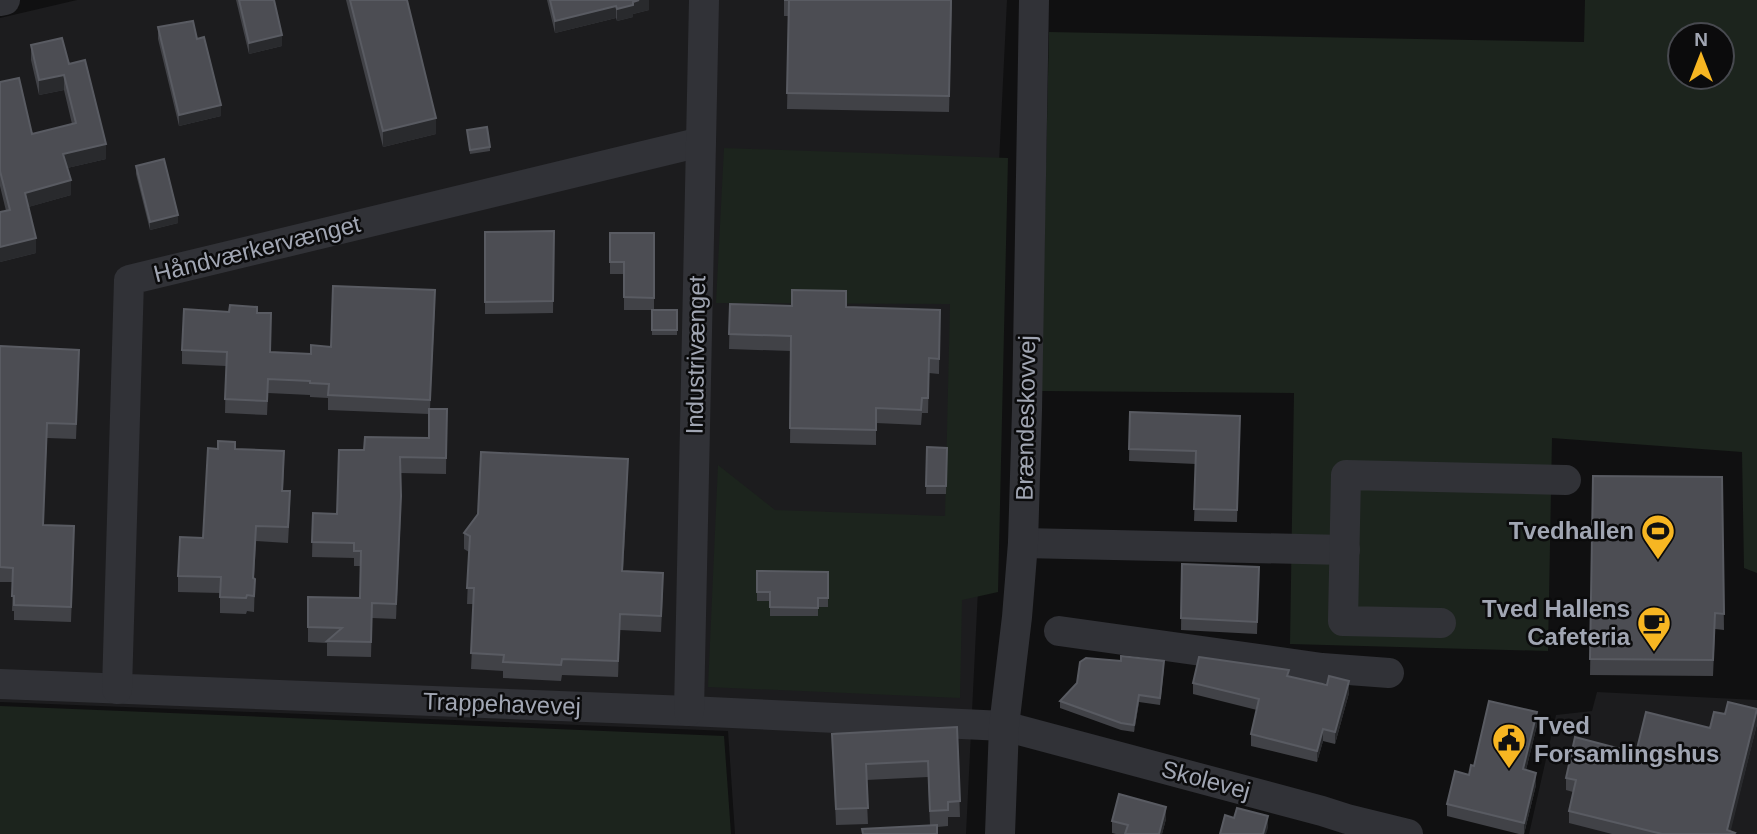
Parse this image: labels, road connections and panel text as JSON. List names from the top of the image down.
{
  "streets": {
    "street": [
      "Håndværkervænget",
      "Industrivænget",
      "Brændeskovvej",
      "Trappehavevej",
      "Skolevej"
    ]
  },
  "crossings": [
    ["Håndværkervænget", "Industrivænget"],
    ["Håndværkervænget", "Trappehavevej"],
    ["Industrivænget", "Trappehavevej"],
    ["Brændeskovvej", "Trappehavevej"],
    ["Brændeskovvej", "Skolevej"],
    ["Trappehavevej", "Skolevej"]
  ],
  "places": {
    "sports": ["Tvedhallen"],
    "cafe": ["Tved Hallens Cafeteria"],
    "public building": ["Tved Forsamlingshus"]
  },
  "north": "top"
}
